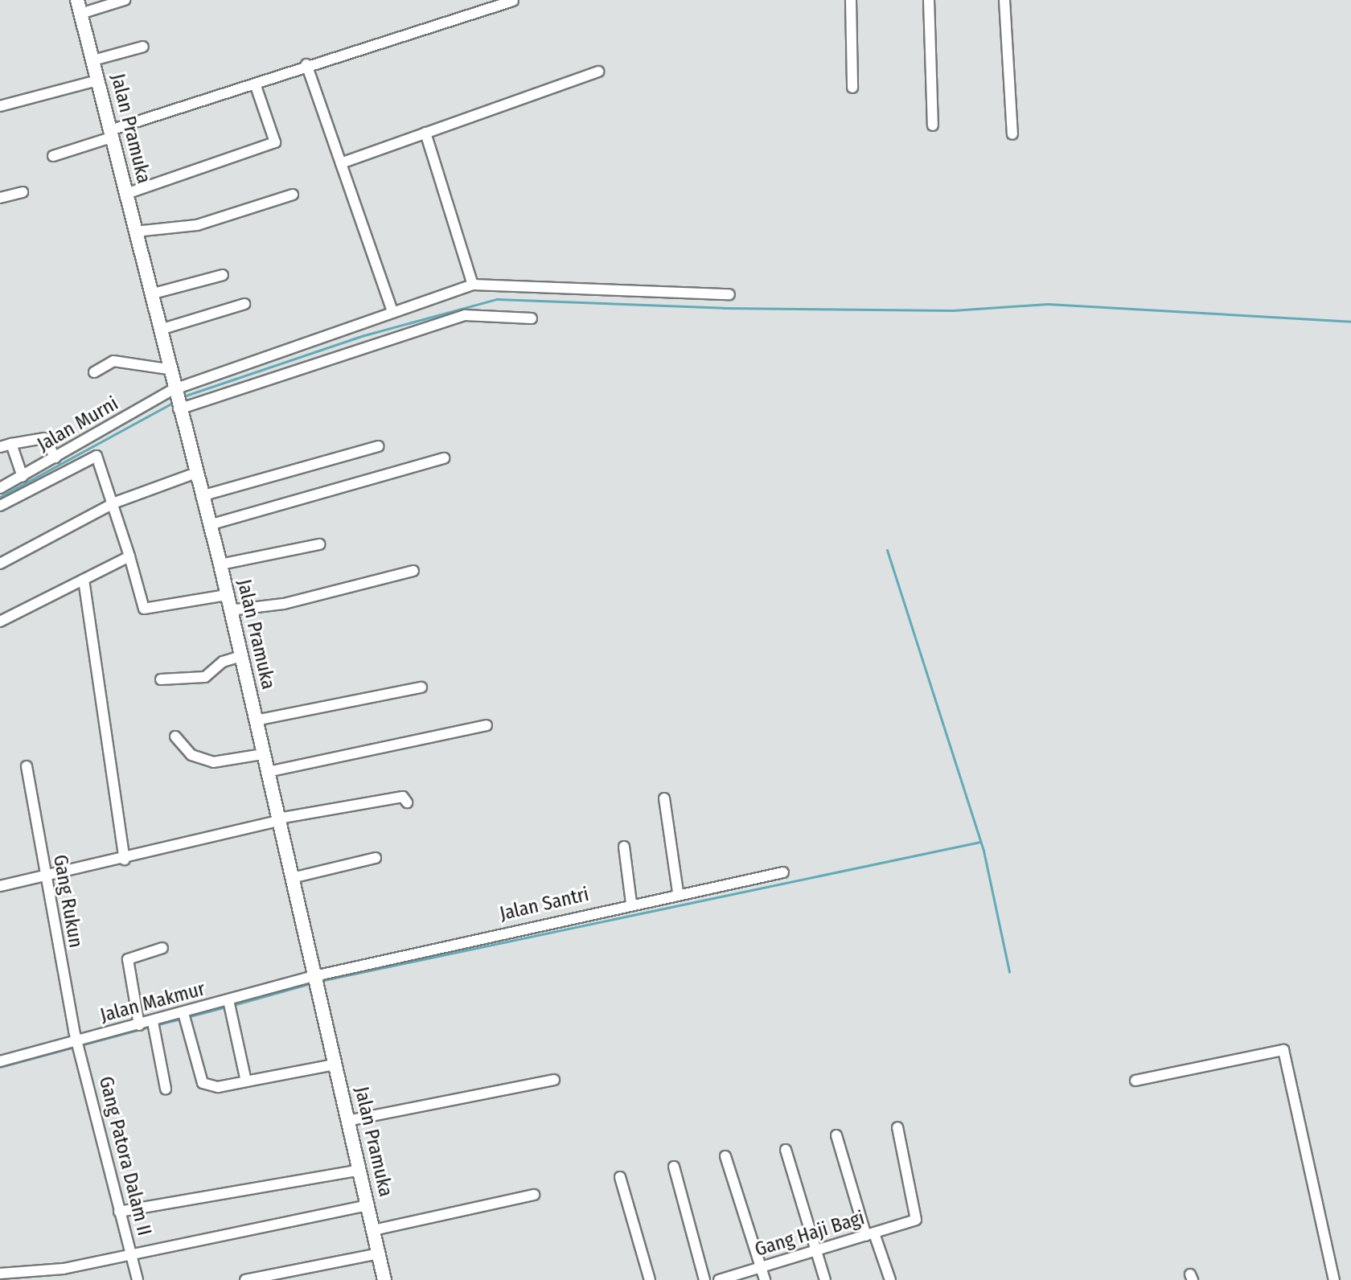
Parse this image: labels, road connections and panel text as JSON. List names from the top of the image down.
{
  "streets": {
    "street": [
      "Jalan Pramuka",
      "Jalan Murni",
      "Gang Rukun",
      "Jalan Santri",
      "Jalan Makmur",
      "Gang Patora Dalam II",
      "Gang Haji Bagi"
    ]
  },
  "crossings": [
    ["Jalan Pramuka", "Jalan Murni"],
    ["Jalan Pramuka", "Jalan Santri"],
    ["Jalan Pramuka", "Jalan Makmur"],
    ["Gang Rukun", "Jalan Makmur"],
    ["Gang Rukun", "Gang Patora Dalam II"],
    ["Jalan Santri", "Jalan Makmur"],
    ["Jalan Makmur", "Gang Patora Dalam II"]
  ]
}
